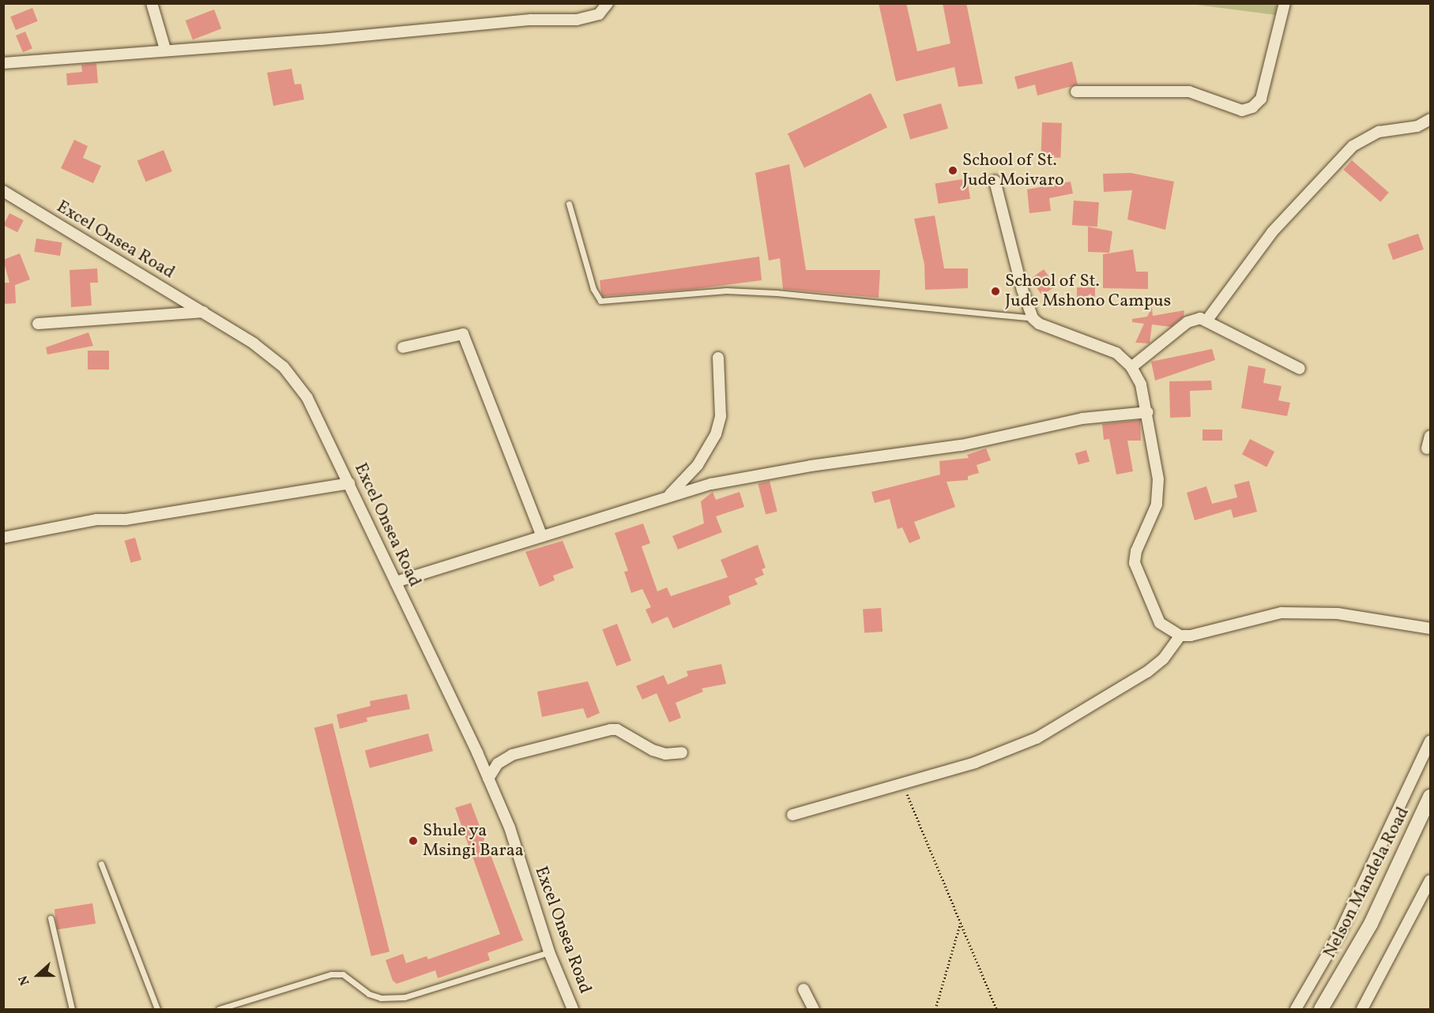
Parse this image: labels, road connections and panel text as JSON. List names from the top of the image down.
{
  "streets": {
    "main road": ["Nelson Mandela Road"],
    "street": ["Excel Onsea Road"]
  },
  "places": ["School of St. Jude Moivaro", "School of St. Jude Mshono Campus", "Shule ya Msingi Baraa"],
  "north": "left"
}
